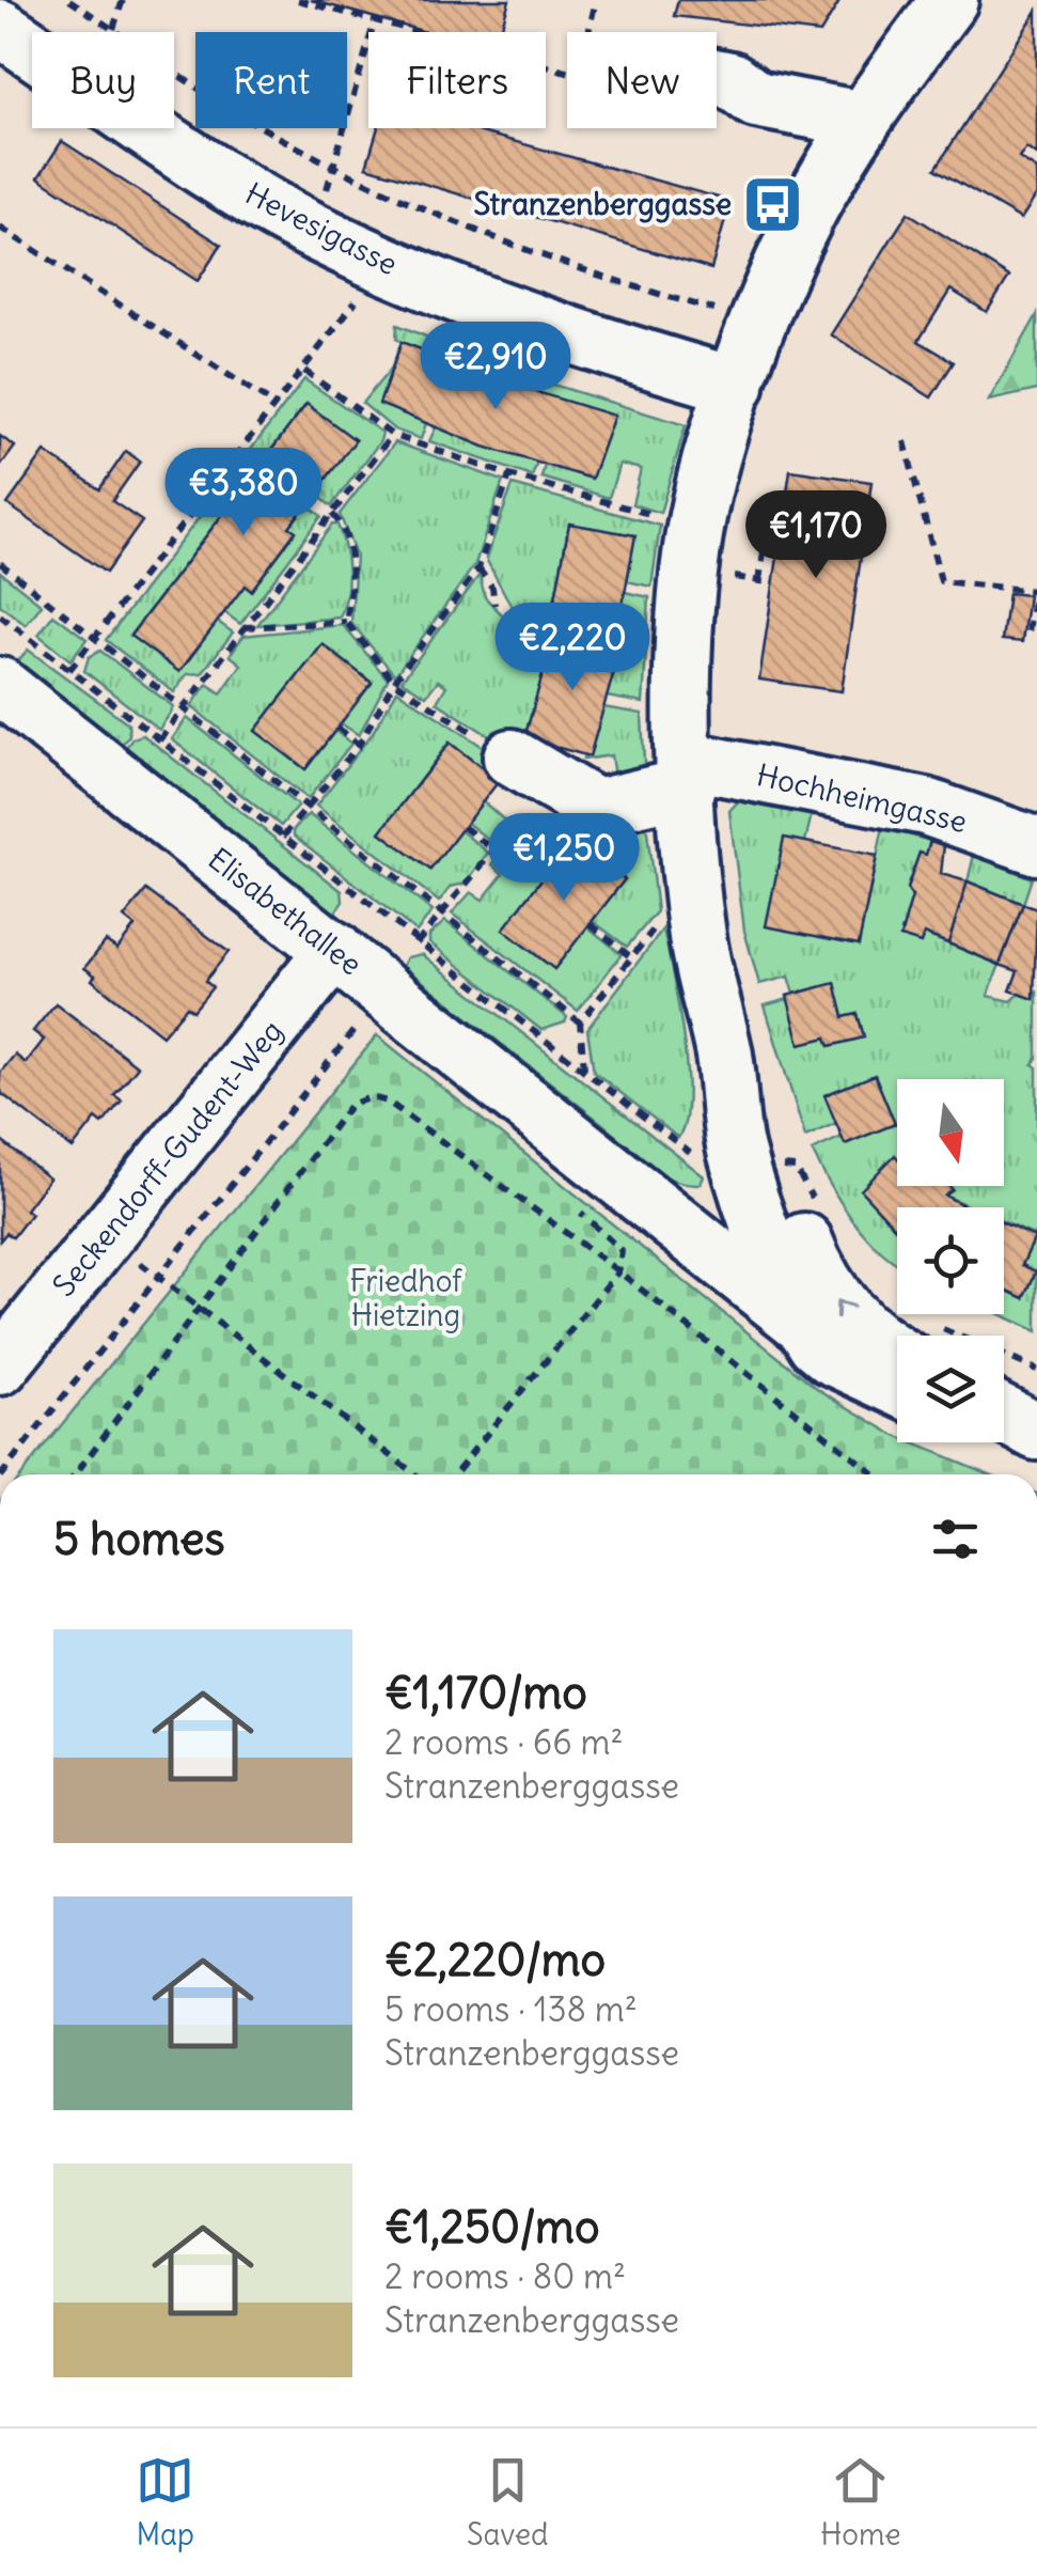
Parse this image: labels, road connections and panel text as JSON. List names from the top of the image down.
{
  "streets": {
    "street": [
      "Hevesigasse",
      "Hochheimgasse",
      "Elisabethallee",
      "Seckendorff-Gudent-Weg"
    ]
  },
  "crossings": [
    ["Elisabethallee", "Seckendorff-Gudent-Weg"]
  ],
  "parks": ["Friedhof Hietzing"],
  "places": {
    "bus stop": ["Stranzenberggasse"]
  },
  "north": "bottom",
  "page": {
    "chip": [
      "Buy",
      "Rent",
      "Filters",
      "New"
    ],
    "price": [
      "€2,910",
      "€3,380",
      "€1,170",
      "€2,220",
      "€1,250"
    ],
    "heading": "5 homes",
    "list": [
      {
        "name": "€1,170/mo",
        "note": "2 rooms · 66 m² · Stranzenberggasse"
      },
      {
        "name": "€2,220/mo",
        "note": "5 rooms · 138 m² · Stranzenberggasse"
      },
      {
        "name": "€1,250/mo",
        "note": "2 rooms · 80 m² · Stranzenberggasse"
      }
    ],
    "tabs": ["Map", "Saved", "Home"]
  }
}
